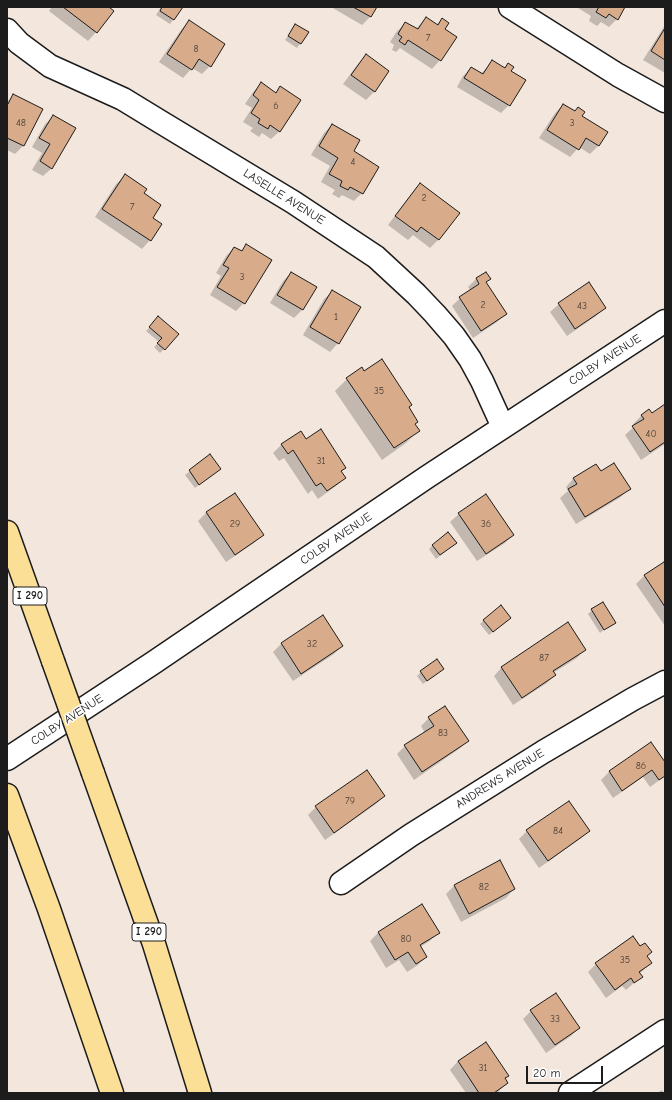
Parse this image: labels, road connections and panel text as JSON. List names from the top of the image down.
{
  "streets": {
    "highway": ["I 290"],
    "street": ["LASELLE AVENUE", "COLBY AVENUE", "ANDREWS AVENUE"]
  },
  "crossings": [
    ["LASELLE AVENUE", "COLBY AVENUE"]
  ],
  "house_numbers": [
    "7",
    "8",
    "6",
    "48",
    "3",
    "4",
    "2",
    "7",
    "3",
    "2",
    "43",
    "1",
    "35",
    "40",
    "31",
    "29",
    "36",
    "32",
    "87",
    "83",
    "86",
    "79",
    "84",
    "82",
    "80",
    "35",
    "33",
    "31"
  ],
  "scale_bar": "20 m"
}
